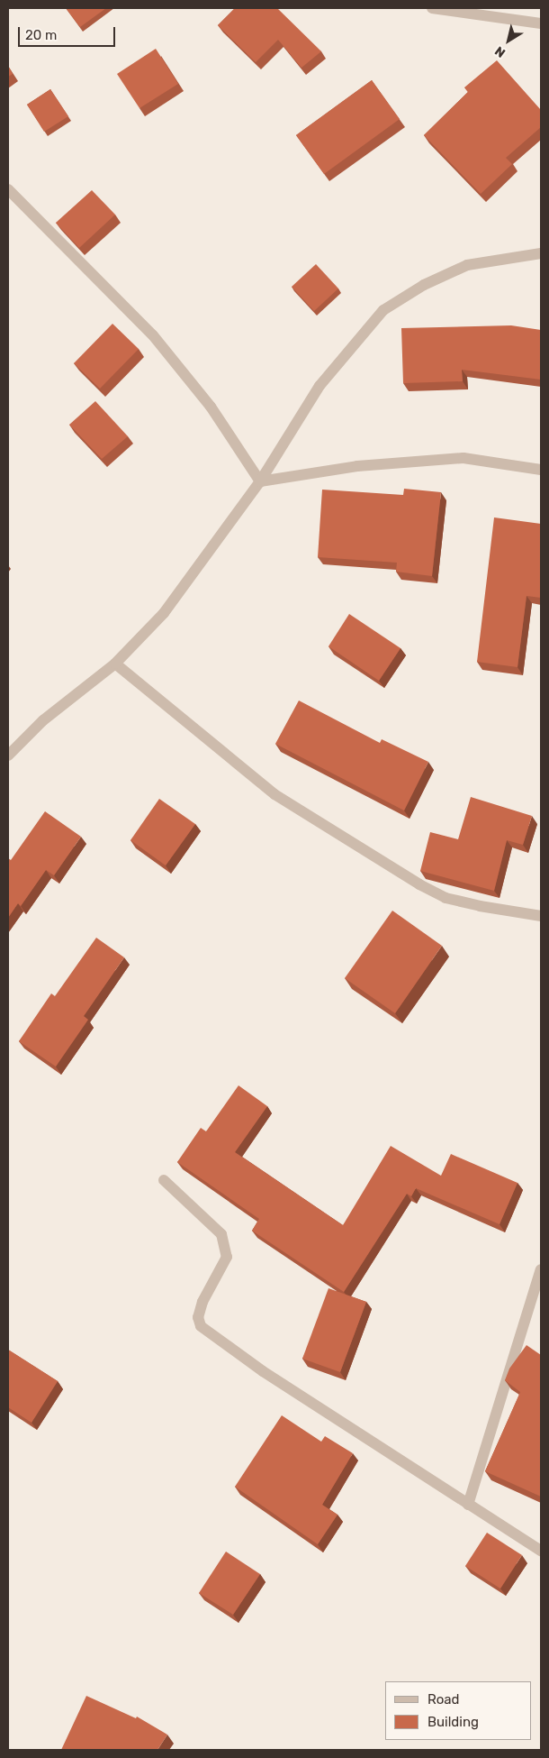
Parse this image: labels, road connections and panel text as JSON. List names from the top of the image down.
{
  "legend": ["Road", "Building"],
  "scale_bar": "20 m",
  "north": "bottom left"
}
